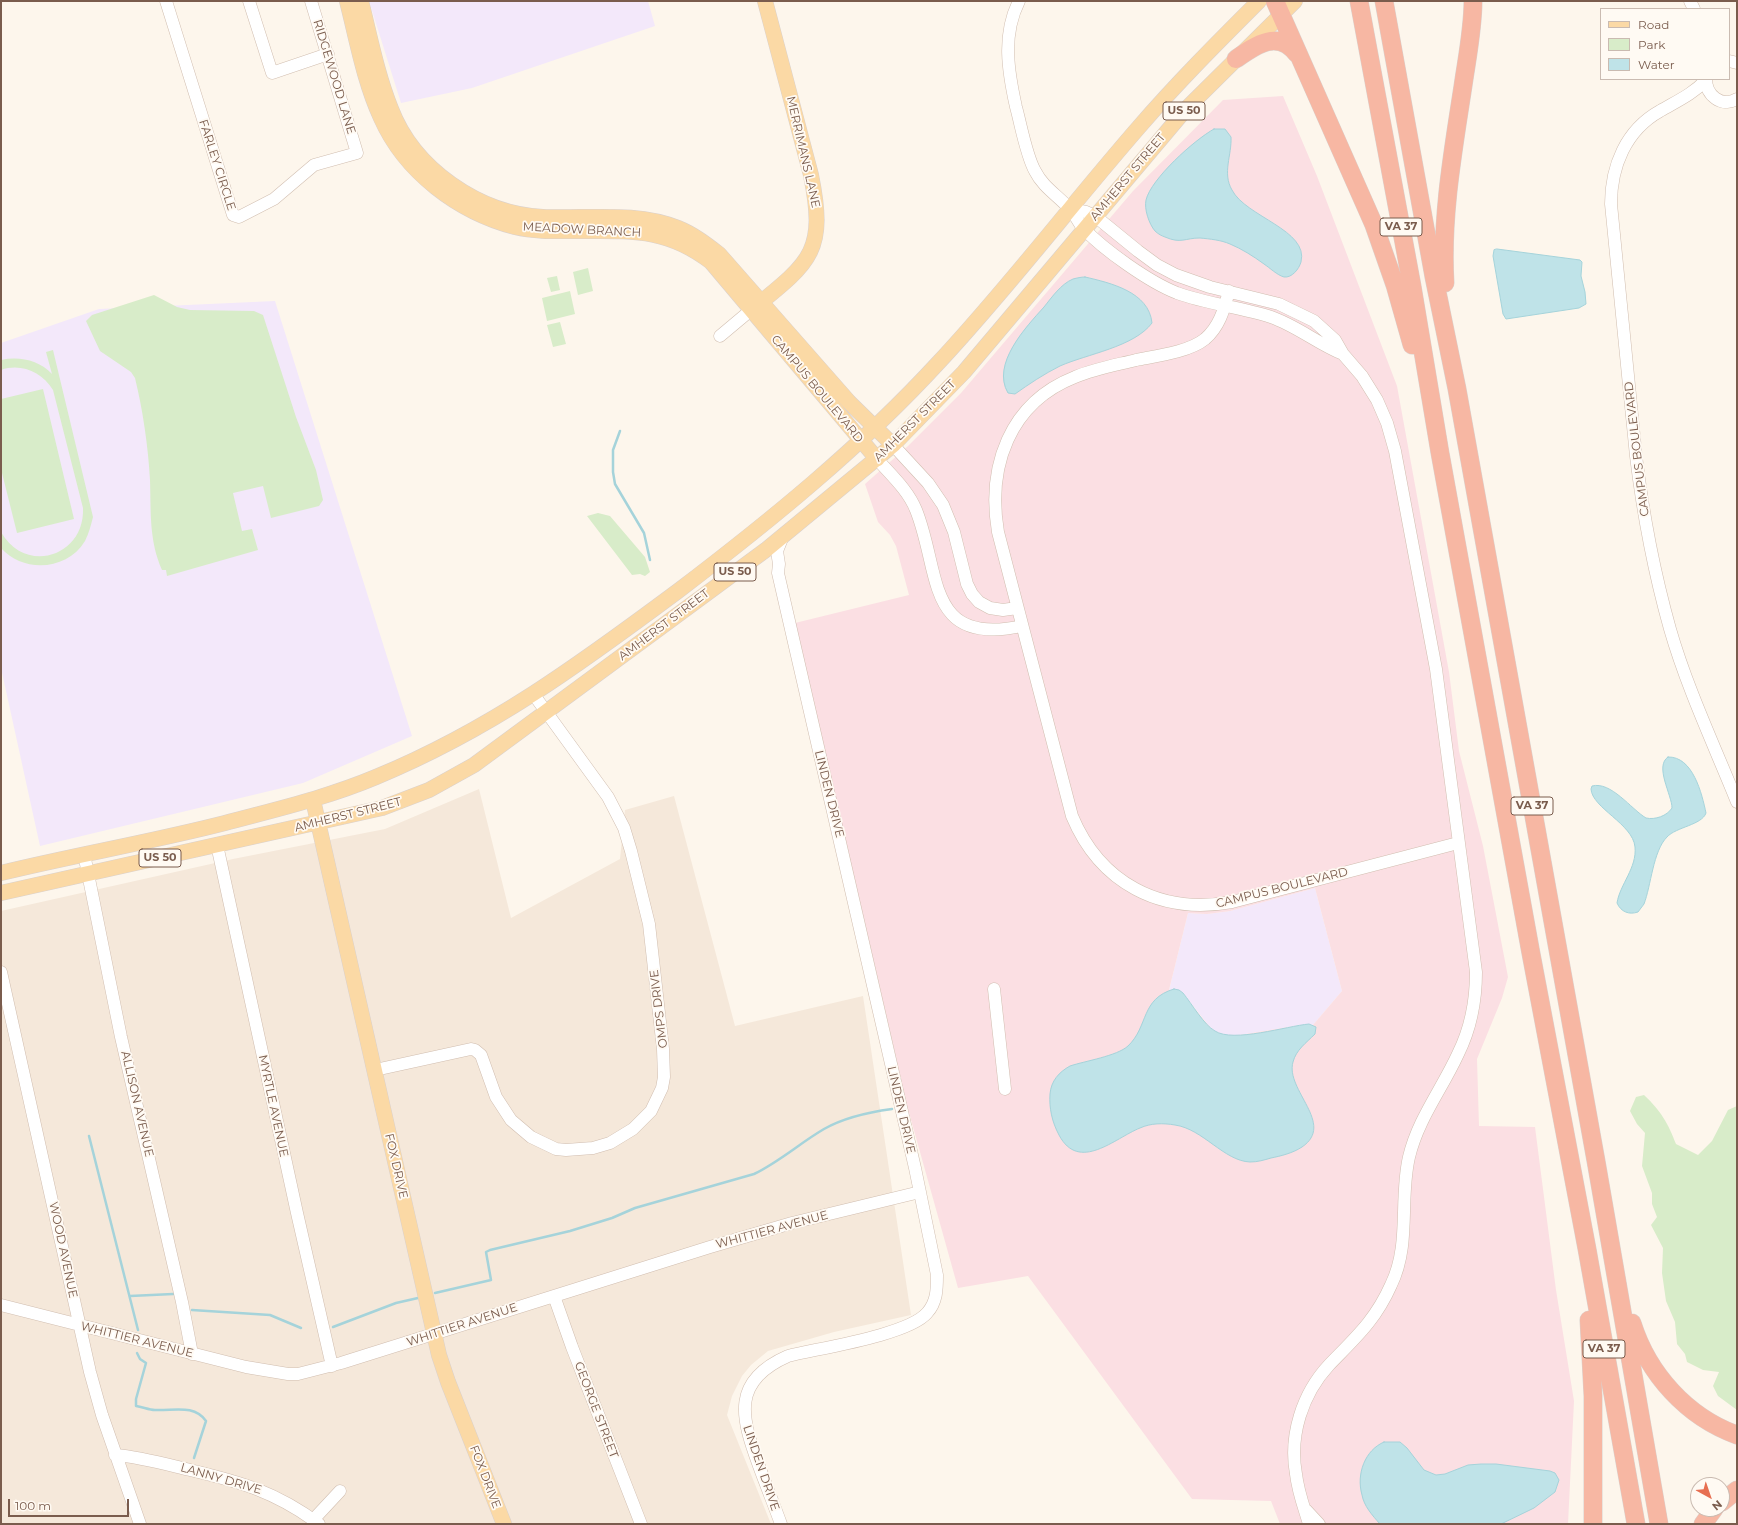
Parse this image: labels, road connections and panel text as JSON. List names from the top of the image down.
{
  "streets": {
    "highway": ["VA 37"],
    "main road": [
      "US 50",
      "MERRIMANS LANE",
      "AMHERST STREET",
      "MEADOW BRANCH",
      "CAMPUS BOULEVARD",
      "FOX DRIVE"
    ],
    "street": [
      "RIDGEWOOD LANE",
      "FARLEY CIRCLE",
      "LINDEN DRIVE",
      "OMPS DRIVE",
      "ALLISON AVENUE",
      "MYRTLE AVENUE",
      "WHITTIER AVENUE",
      "WOOD AVENUE",
      "GEORGE STREET",
      "LANNY DRIVE"
    ]
  },
  "crossings": [
    ["RIDGEWOOD LANE", "FARLEY CIRCLE"],
    ["US 50", "AMHERST STREET"],
    ["MERRIMANS LANE", "MEADOW BRANCH"],
    ["MERRIMANS LANE", "CAMPUS BOULEVARD"],
    ["AMHERST STREET", "CAMPUS BOULEVARD"],
    ["AMHERST STREET", "LINDEN DRIVE"],
    ["AMHERST STREET", "OMPS DRIVE"],
    ["AMHERST STREET", "ALLISON AVENUE"],
    ["AMHERST STREET", "MYRTLE AVENUE"],
    ["AMHERST STREET", "FOX DRIVE"],
    ["MEADOW BRANCH", "CAMPUS BOULEVARD"],
    ["LINDEN DRIVE", "WHITTIER AVENUE"],
    ["OMPS DRIVE", "FOX DRIVE"],
    ["ALLISON AVENUE", "WHITTIER AVENUE"],
    ["MYRTLE AVENUE", "WHITTIER AVENUE"],
    ["FOX DRIVE", "WHITTIER AVENUE"],
    ["WHITTIER AVENUE", "WOOD AVENUE"],
    ["WHITTIER AVENUE", "GEORGE STREET"],
    ["WOOD AVENUE", "LANNY DRIVE"]
  ],
  "legend": ["Road", "Park", "Water"],
  "scale_bar": "100 m",
  "north": "bottom right"
}
